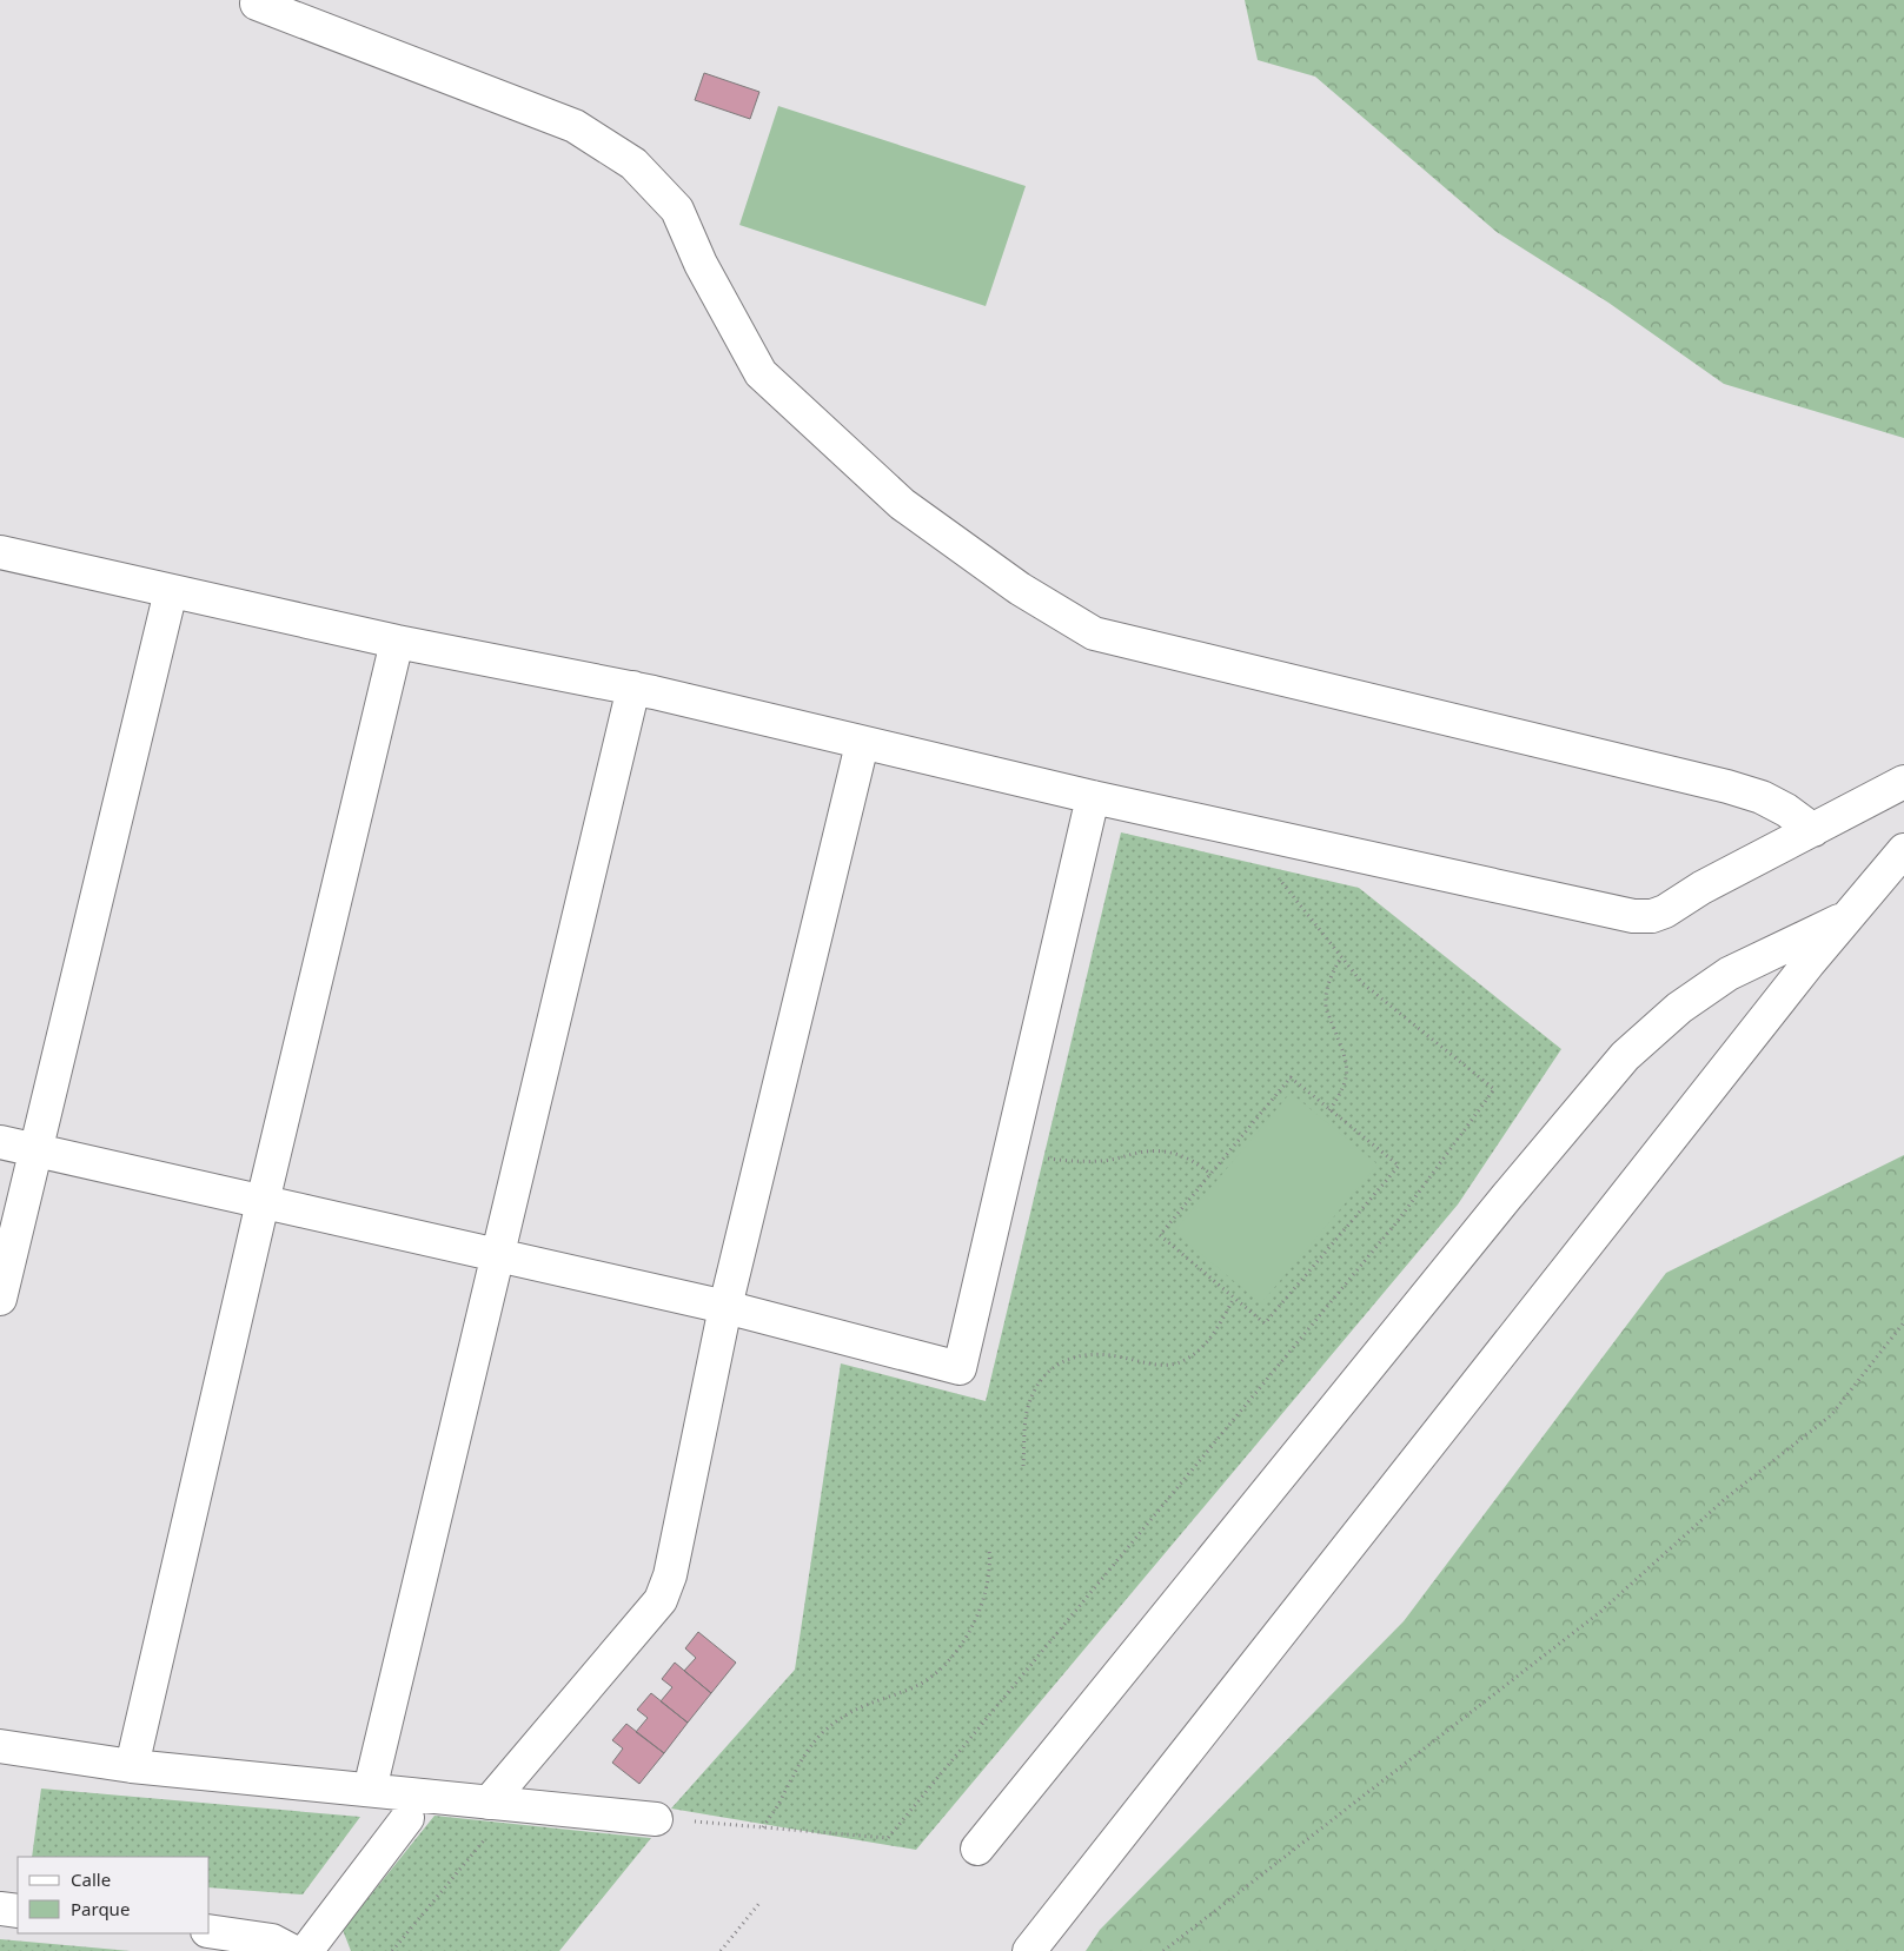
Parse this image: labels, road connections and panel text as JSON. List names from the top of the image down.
{
  "legend": ["Calle", "Parque"]
}
